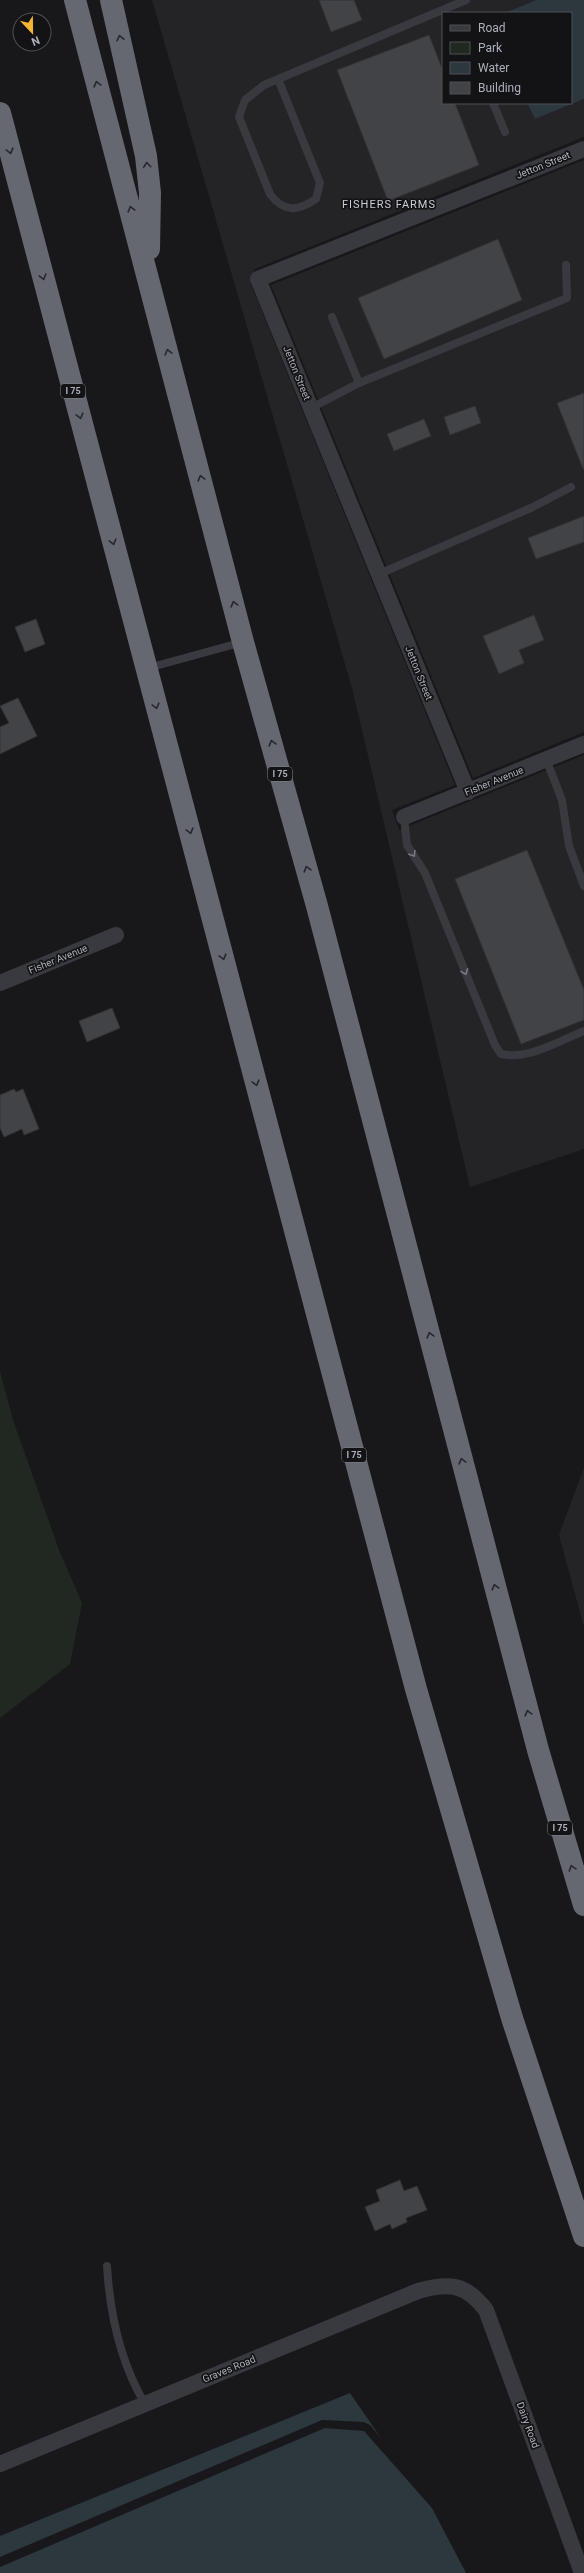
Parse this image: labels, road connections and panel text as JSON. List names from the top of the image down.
{
  "streets": {
    "highway": ["I 75"],
    "street": [
      "Jetton Street",
      "Fisher Avenue",
      "Graves Road",
      "Dairy Road"
    ]
  },
  "crossings": [
    ["Jetton Street", "Fisher Avenue"],
    ["Graves Road", "Dairy Road"]
  ],
  "districts": ["FISHERS FARMS"],
  "legend": [
    "Road",
    "Park",
    "Water",
    "Building"
  ],
  "north": "bottom"
}
